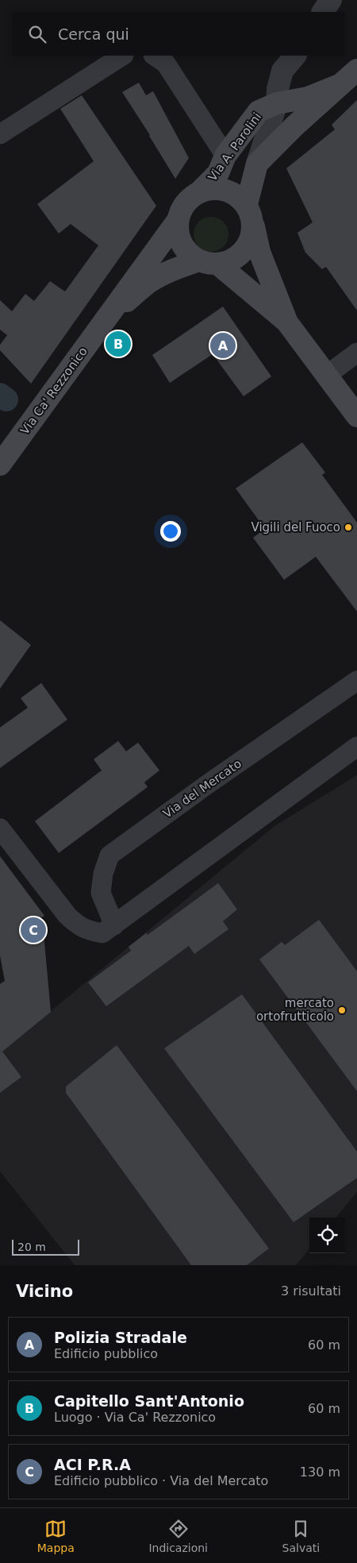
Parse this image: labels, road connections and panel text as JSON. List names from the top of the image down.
{
  "streets": {
    "main road": ["Via A. Parolini", "Via Ca' Rezzonico"],
    "street": ["Via del Mercato"]
  },
  "crossings": [
    ["Via A. Parolini", "Via Ca' Rezzonico"]
  ],
  "places": ["Vigili del Fuoco", "mercato ortofrutticolo"],
  "scale_bar": "20 m",
  "page": {
    "search": "Cerca qui",
    "pins": ["B", "A", "C"],
    "scale": "20 m",
    "heading": ["Vicino", "3 risultati"],
    "list": [
      {
        "mark": "A",
        "name": "Polizia Stradale",
        "note": "Edificio pubblico",
        "value": "60 m"
      },
      {
        "mark": "B",
        "name": "Capitello Sant'Antonio",
        "note": "Luogo · Via Ca' Rezzonico",
        "value": "60 m"
      },
      {
        "mark": "C",
        "name": "ACI P.R.A",
        "note": "Edificio pubblico · Via del Mercato",
        "value": "130 m"
      }
    ],
    "nav": ["Mappa", "Indicazioni", "Salvati"]
  }
}
